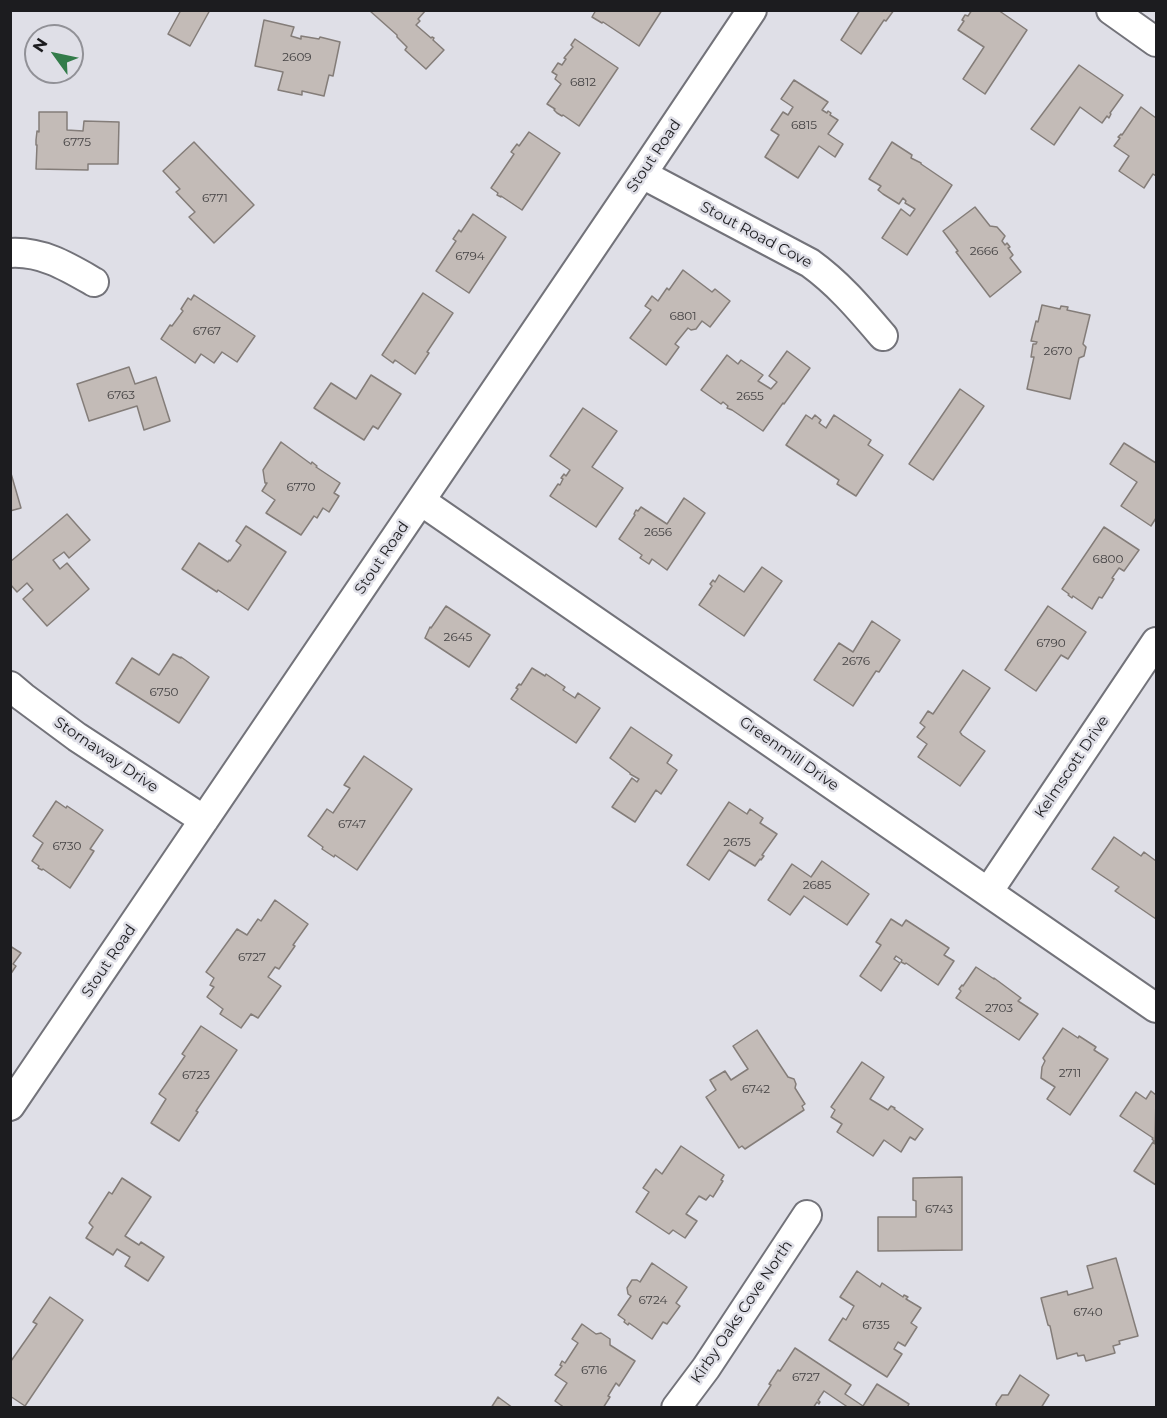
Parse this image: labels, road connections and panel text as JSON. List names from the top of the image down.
{
  "streets": {
    "street": [
      "Stout Road",
      "Stout Road Cove",
      "Greenmill Drive",
      "Stornaway Drive",
      "Kelmscott Drive",
      "Kirby Oaks Cove North"
    ]
  },
  "crossings": [
    ["Stout Road", "Stout Road Cove"],
    ["Stout Road", "Greenmill Drive"],
    ["Stout Road", "Stornaway Drive"],
    ["Greenmill Drive", "Kelmscott Drive"]
  ],
  "house_numbers": [
    "2609",
    "6812",
    "6815",
    "6775",
    "6771",
    "2666",
    "6794",
    "6801",
    "6767",
    "2670",
    "6763",
    "2655",
    "6770",
    "2656",
    "6800",
    "2645",
    "6790",
    "2676",
    "6750",
    "6747",
    "2675",
    "6730",
    "2685",
    "6727",
    "2703",
    "2711",
    "6723",
    "6742",
    "6743",
    "6724",
    "6740",
    "6735",
    "6716",
    "6727"
  ],
  "north": "top left"
}
